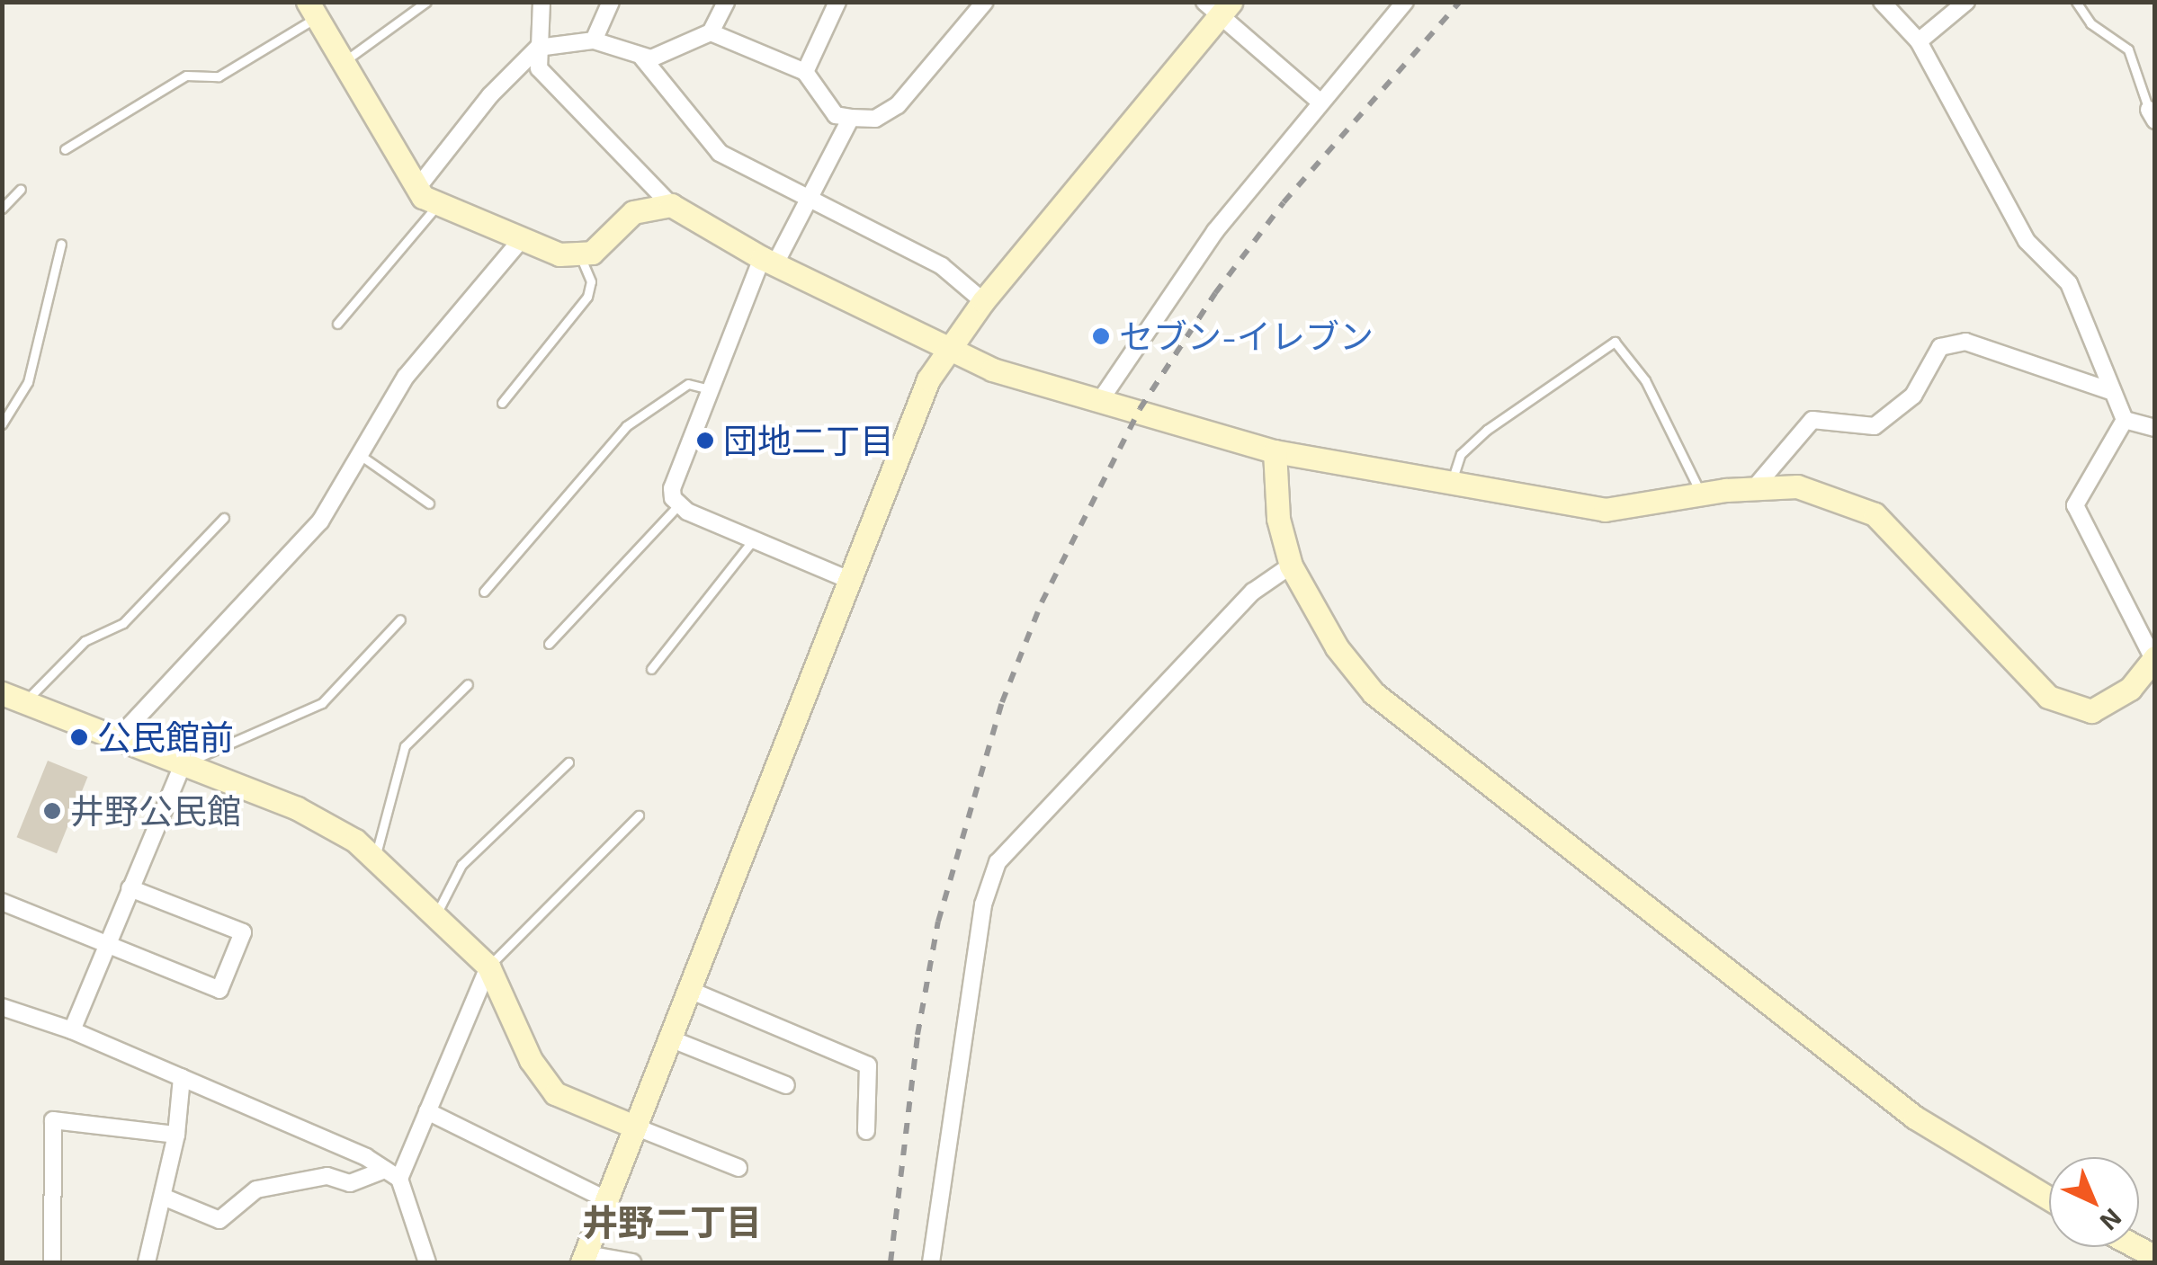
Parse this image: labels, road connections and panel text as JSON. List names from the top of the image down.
{
  "districts": ["井野二丁目"],
  "places": [
    "セブン-イレブン",
    "団地二丁目",
    "公民館前",
    "井野公民館"
  ],
  "north": "bottom right"
}
